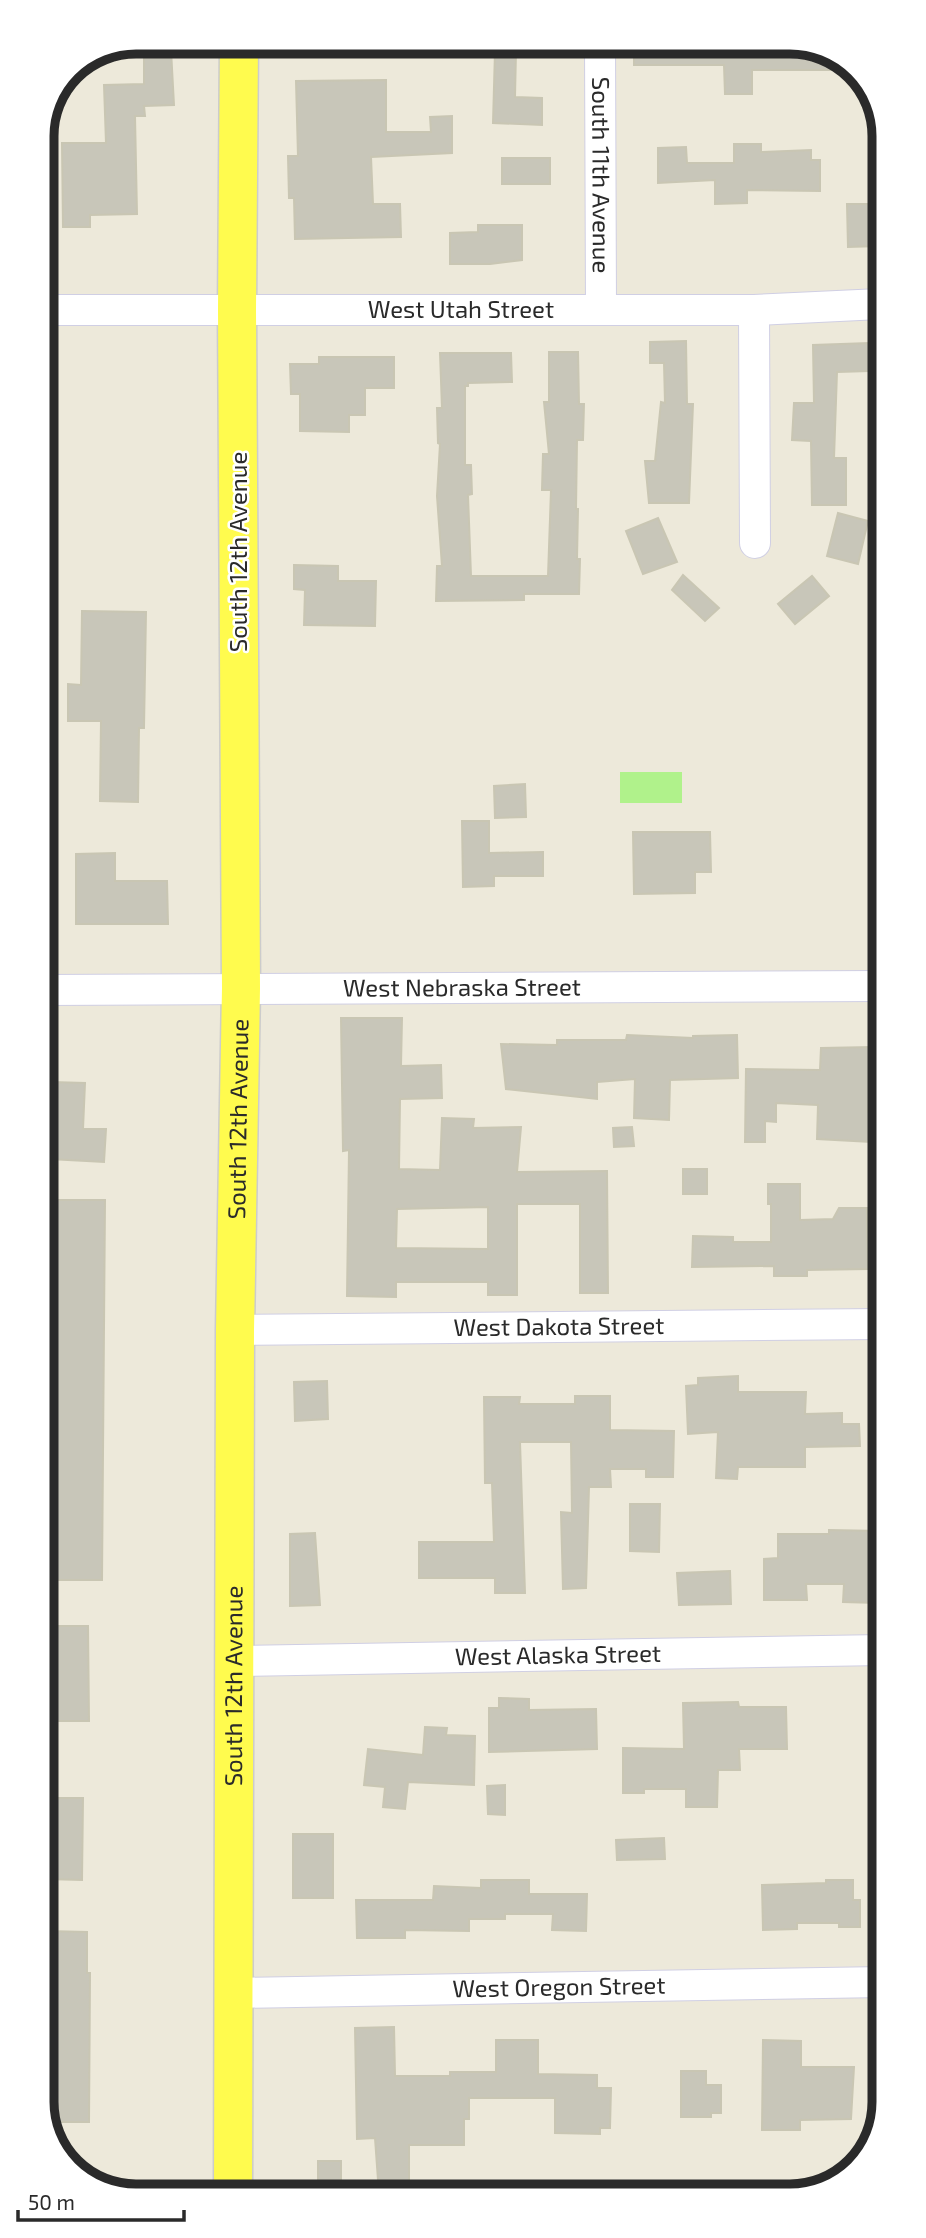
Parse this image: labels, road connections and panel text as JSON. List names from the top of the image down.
{
  "streets": {
    "main road": ["South 12th Avenue"],
    "street": [
      "South 11th Avenue",
      "West Utah Street",
      "West Nebraska Street",
      "West Dakota Street",
      "West Alaska Street",
      "West Oregon Street"
    ]
  },
  "crossings": [
    ["South 11th Avenue", "West Utah Street"],
    ["West Utah Street", "South 12th Avenue"],
    ["South 12th Avenue", "West Nebraska Street"],
    ["South 12th Avenue", "West Dakota Street"],
    ["South 12th Avenue", "West Alaska Street"],
    ["South 12th Avenue", "West Oregon Street"]
  ],
  "scale_bar": "50 m"
}
